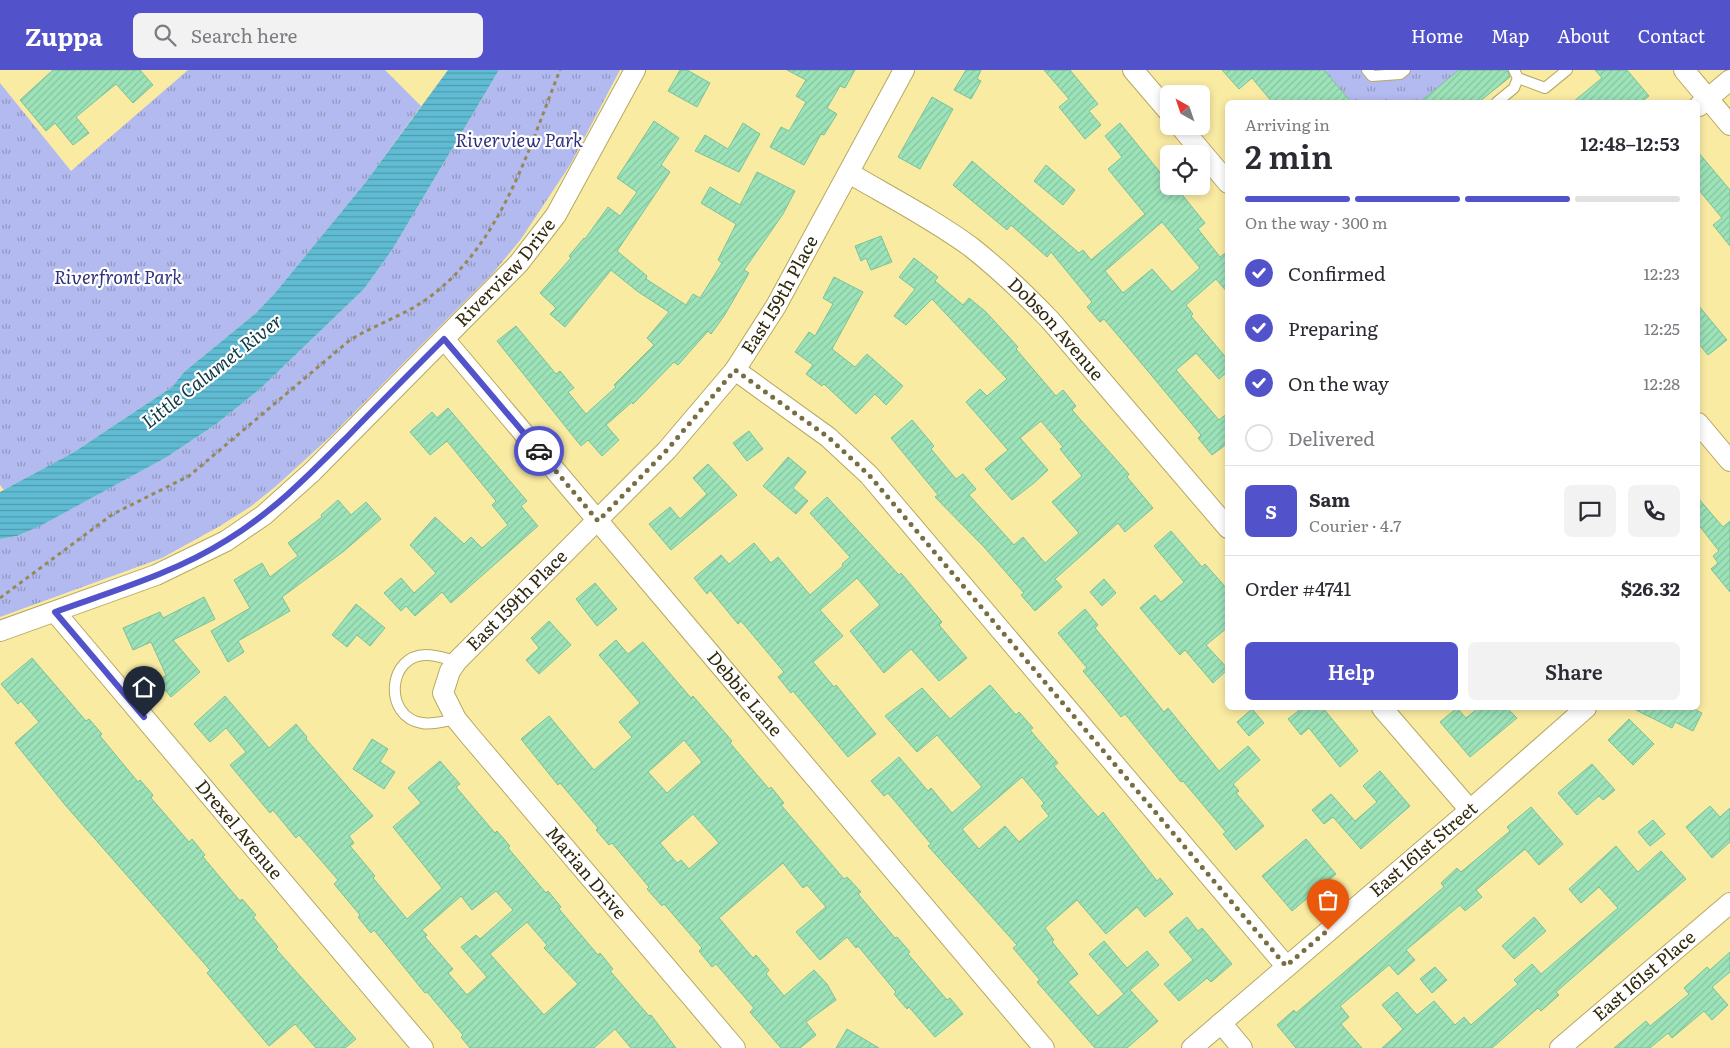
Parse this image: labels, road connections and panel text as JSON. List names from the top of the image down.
{
  "streets": {
    "street": [
      "Riverview Drive",
      "East 159th Place",
      "Dobson Avenue",
      "Debbie Lane",
      "Drexel Avenue",
      "East 161st Street",
      "Marian Drive",
      "East 161st Place"
    ]
  },
  "crossings": [
    ["Riverview Drive", "Debbie Lane"],
    ["Riverview Drive", "Drexel Avenue"],
    ["East 159th Place", "Dobson Avenue"],
    ["East 159th Place", "Debbie Lane"],
    ["East 159th Place", "Marian Drive"]
  ],
  "water": ["Little Calumet River"],
  "parks": ["Riverview Park", "Riverfront Park"],
  "north": "top left",
  "page": {
    "header": "Zuppa",
    "search": "Search here",
    "nav": [
      "Home",
      "Map",
      "About",
      "Contact"
    ],
    "heading": ["2 min", "Arriving in", "12:48–12:53"],
    "panel": [
      "Sam",
      "Courier · 4.7",
      "Order #4741",
      "$26.32"
    ],
    "bar": "On the way · 300 m",
    "list": [
      ["Confirmed", "12:23"],
      ["Preparing", "12:25"],
      ["On the way", "12:28"],
      "Delivered"
    ],
    "round": "S",
    "buttons": ["Help", "Share"]
  }
}
